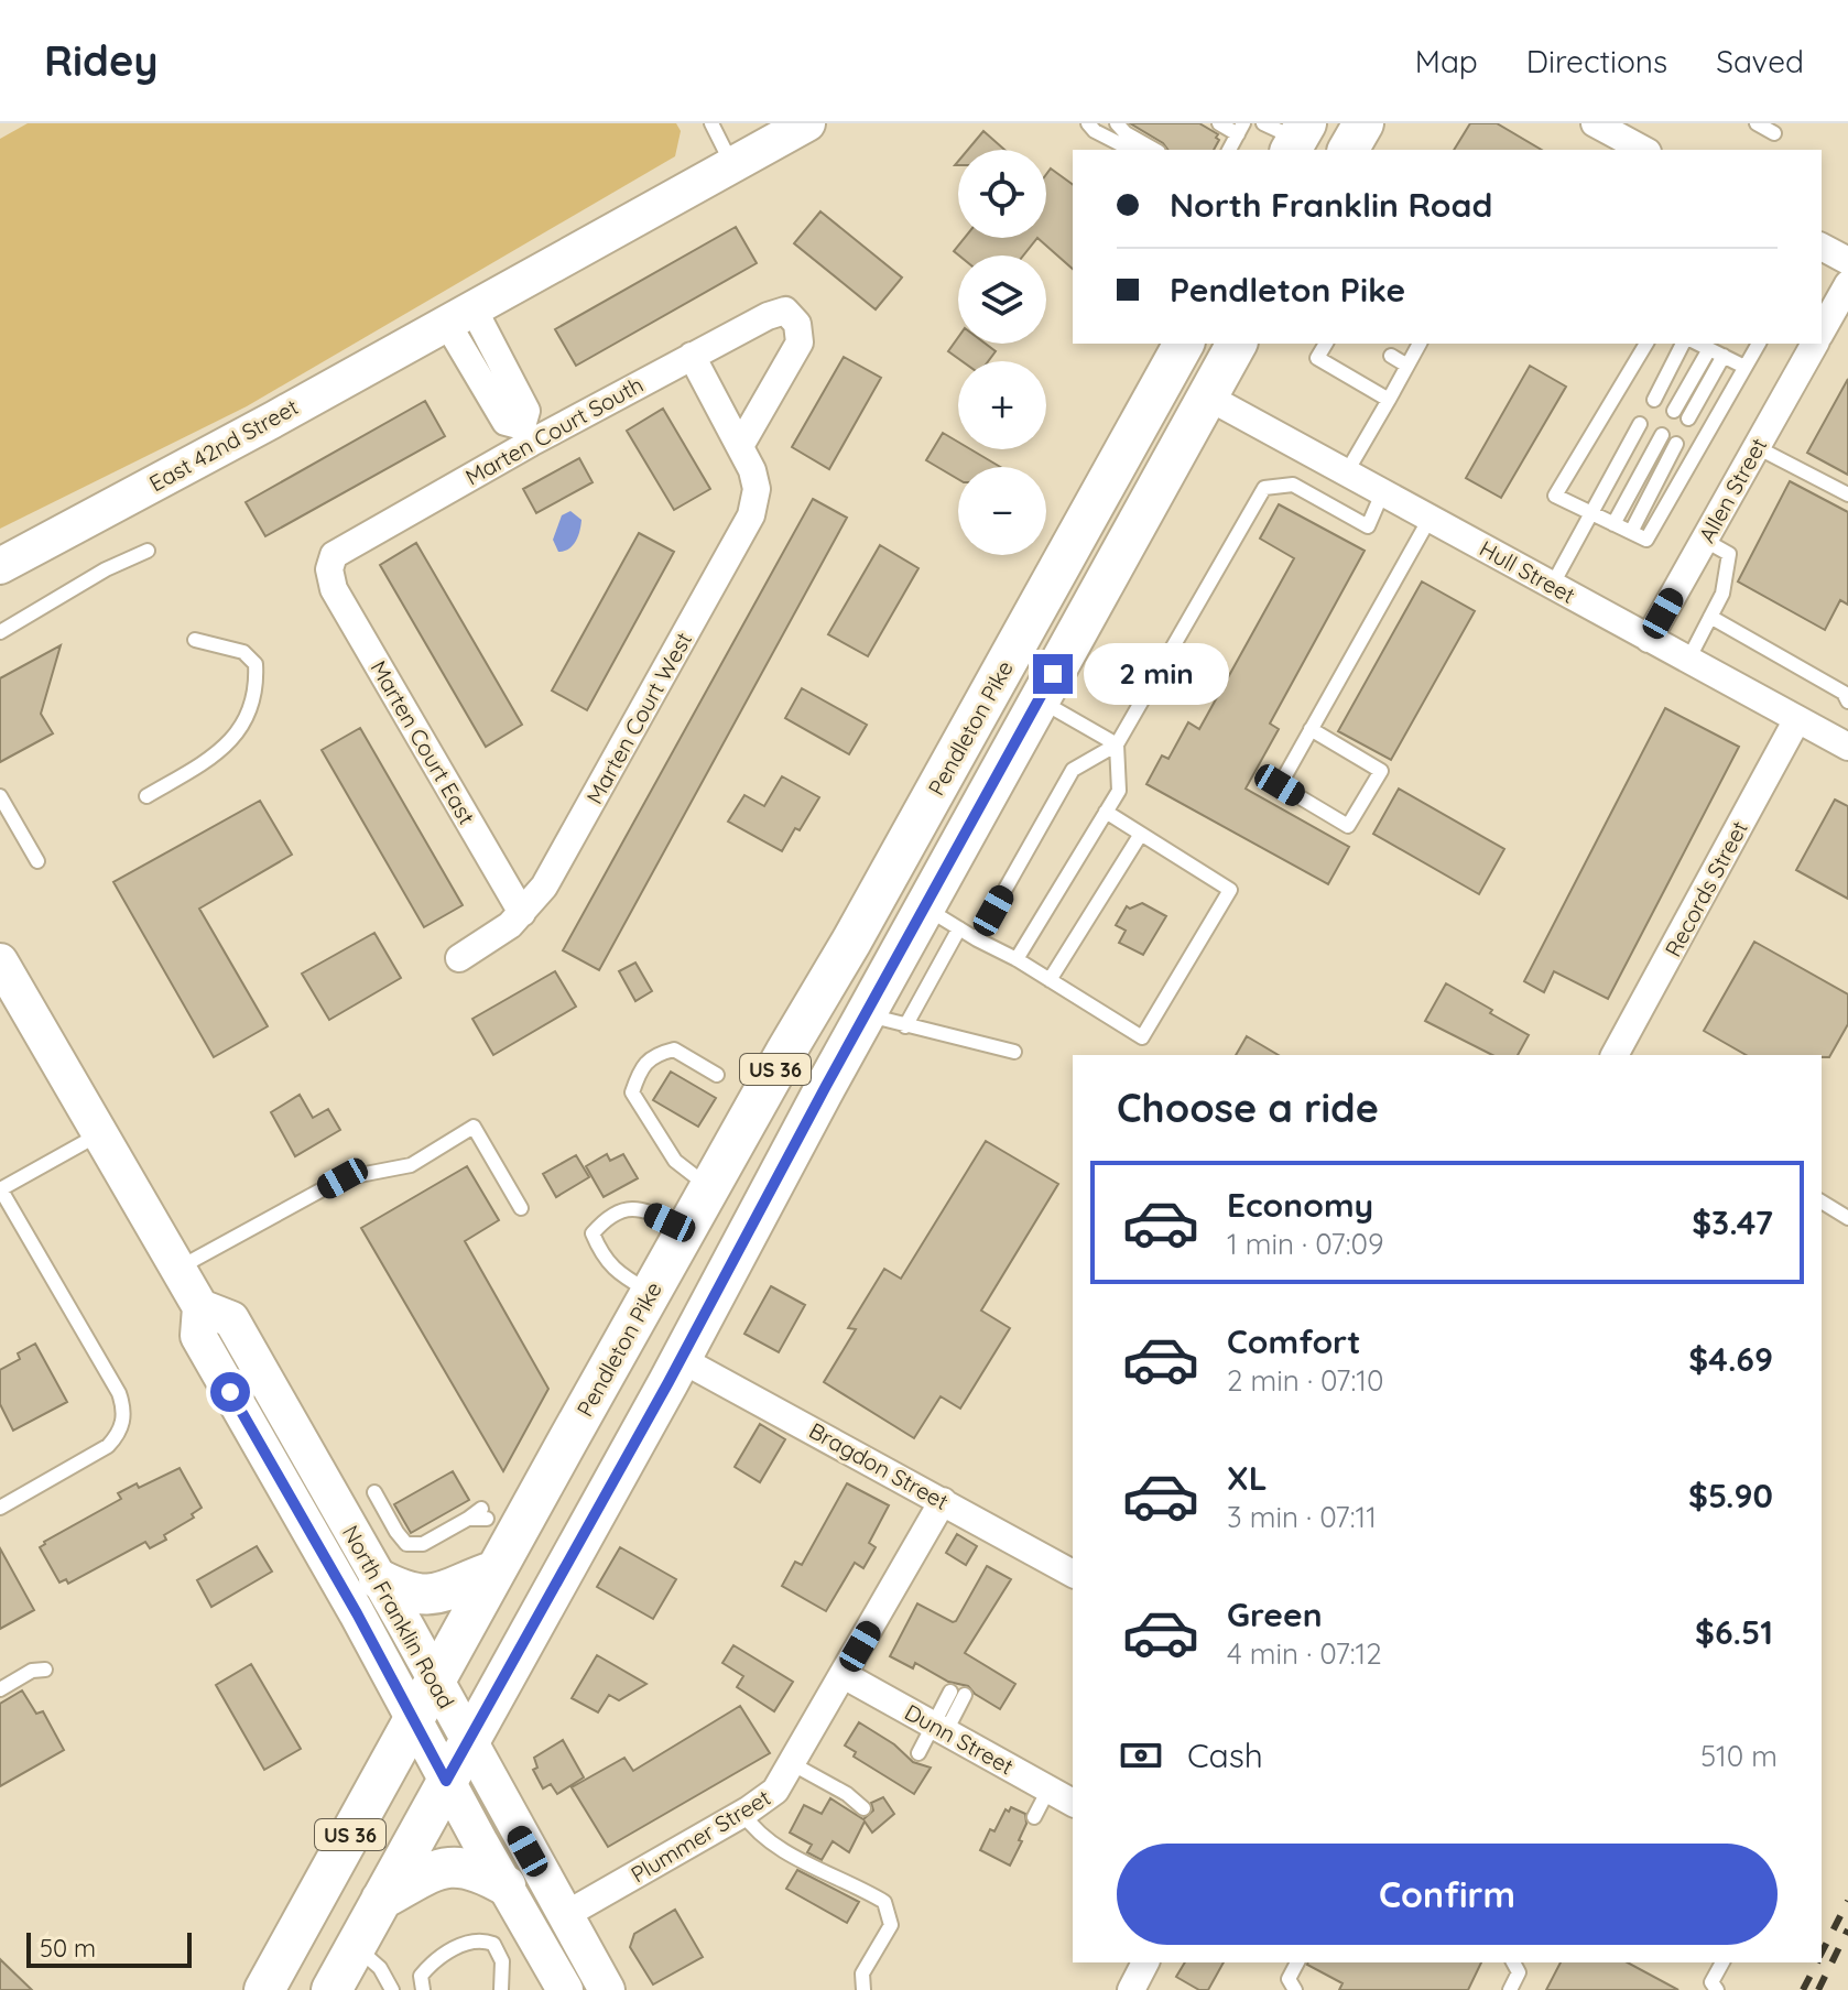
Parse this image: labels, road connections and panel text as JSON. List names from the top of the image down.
{
  "streets": {
    "main road": [
      "East 42nd Street",
      "Pendleton Pike",
      "US 36",
      "North Franklin Road"
    ],
    "street": [
      "Marten Court South",
      "Allen Street",
      "Hull Street",
      "Marten Court West",
      "Marten Court East",
      "Records Street",
      "Bragdon Street",
      "Dunn Street",
      "Plummer Street"
    ]
  },
  "crossings": [
    ["Marten Court South", "Marten Court West"],
    ["Marten Court South", "Marten Court East"],
    ["Allen Street", "Hull Street"],
    ["Hull Street", "Pendleton Pike"],
    ["Hull Street", "Records Street"],
    ["Marten Court West", "Marten Court East"],
    ["Pendleton Pike", "Bragdon Street"],
    ["Pendleton Pike", "North Franklin Road"],
    ["Bragdon Street", "Plummer Street"],
    ["North Franklin Road", "Plummer Street"],
    ["Dunn Street", "Plummer Street"]
  ],
  "scale_bar": "50 m",
  "page": {
    "header": "Ridey",
    "nav": ["Map", "Directions", "Saved"],
    "map_buttons": ["+", "−"],
    "banner": ["North Franklin Road", "Pendleton Pike"],
    "bubble": "2 min",
    "heading": "Choose a ride",
    "list": [
      {
        "name": "Economy",
        "note": "1 min · 07:09",
        "value": "$3.47"
      },
      {
        "name": "Comfort",
        "note": "2 min · 07:10",
        "value": "$4.69"
      },
      {
        "name": "XL",
        "note": "3 min · 07:11",
        "value": "$5.90"
      },
      {
        "name": "Green",
        "note": "4 min · 07:12",
        "value": "$6.51"
      }
    ],
    "pay": ["Cash", "510 m"],
    "buttons": "Confirm",
    "scale": "50 m"
  }
}
